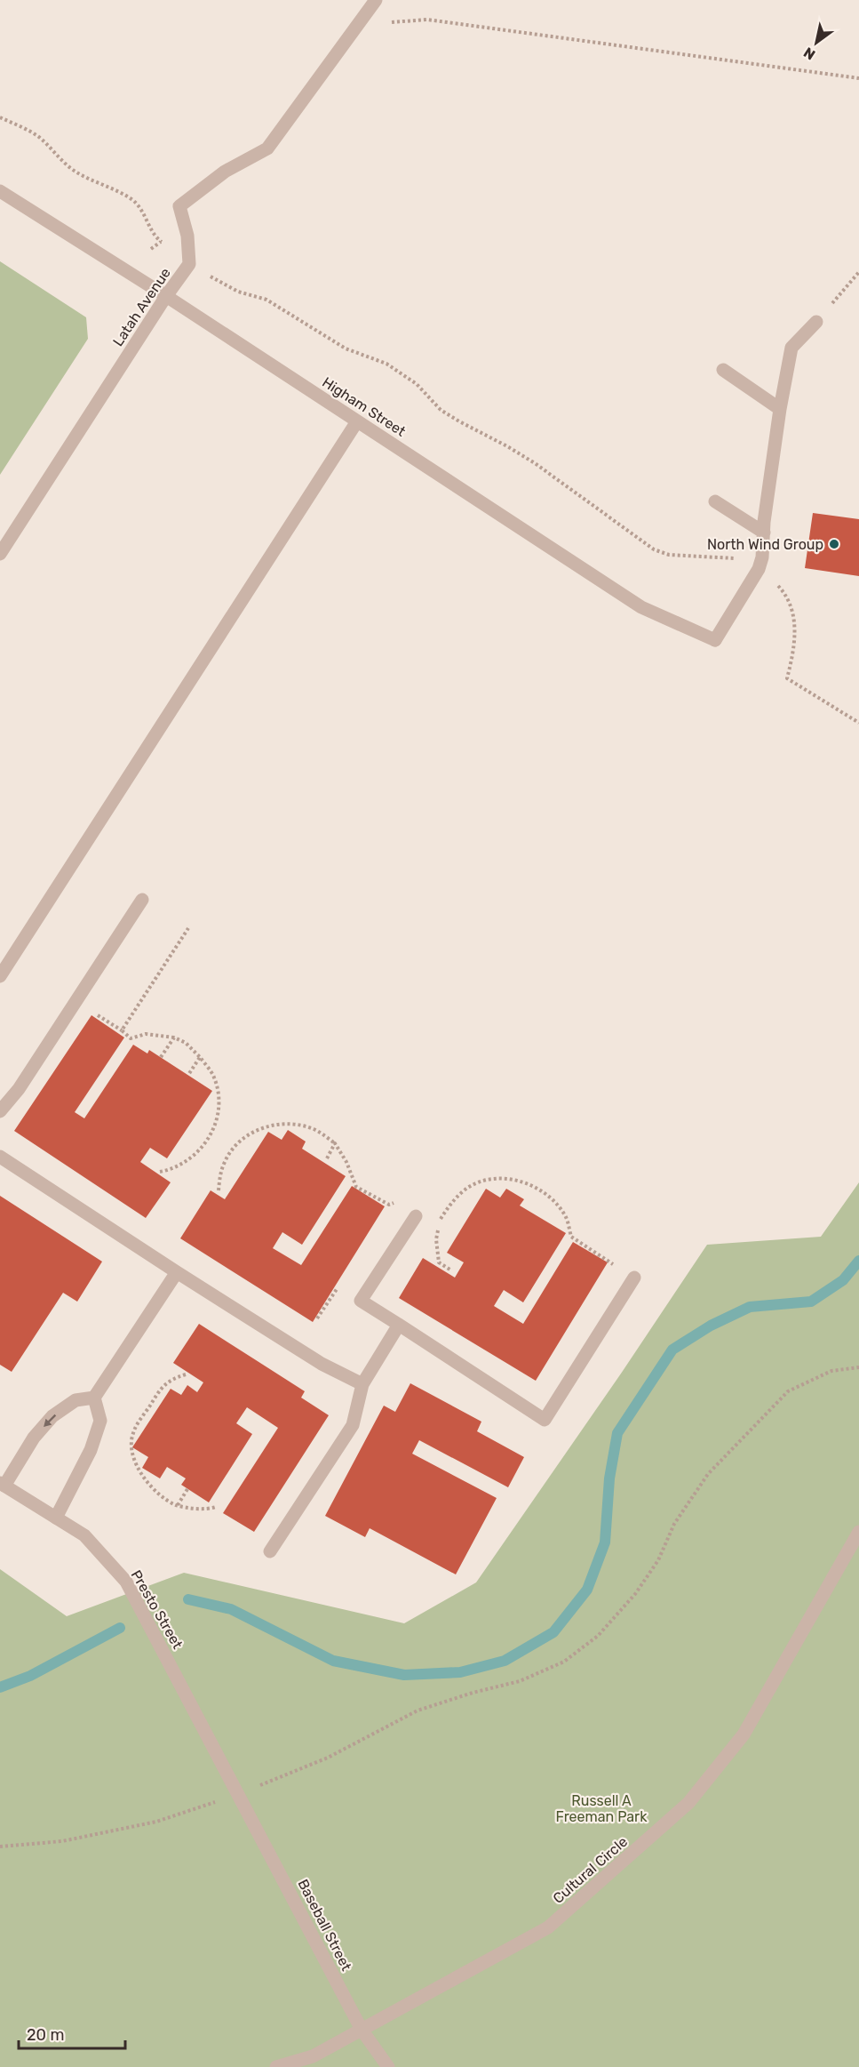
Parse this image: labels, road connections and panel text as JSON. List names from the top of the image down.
{
  "streets": {
    "street": [
      "Latah Avenue",
      "Higham Street",
      "Presto Street",
      "Cultural Circle",
      "Baseball Street"
    ]
  },
  "crossings": [
    ["Latah Avenue", "Higham Street"],
    ["Presto Street", "Baseball Street"],
    ["Cultural Circle", "Baseball Street"]
  ],
  "parks": ["Russell A Freeman Park"],
  "places": ["North Wind Group"],
  "scale_bar": "20 m",
  "north": "bottom left"
}
